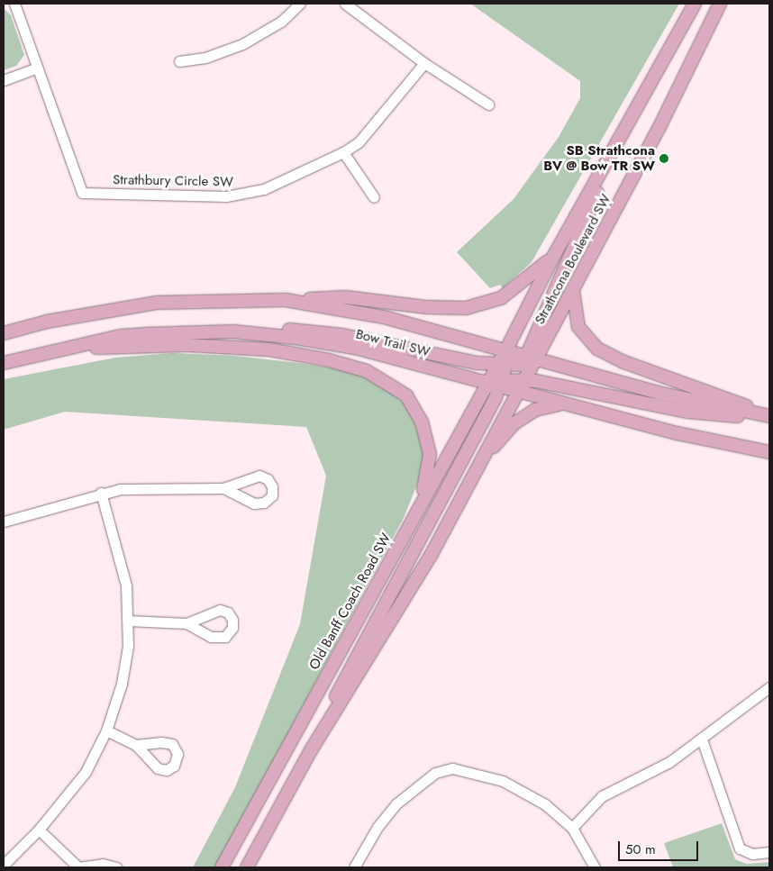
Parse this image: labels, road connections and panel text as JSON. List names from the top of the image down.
{
  "streets": {
    "main road": ["Strathcona Boulevard SW", "Bow Trail SW", "Old Banff Coach Road SW"],
    "street": ["Strathbury Circle SW"]
  },
  "crossings": [
    ["Strathcona Boulevard SW", "Bow Trail SW"],
    ["Strathcona Boulevard SW", "Old Banff Coach Road SW"],
    ["Bow Trail SW", "Old Banff Coach Road SW"]
  ],
  "places": ["SB Strathcona BV @ Bow TR SW"],
  "scale_bar": "50 m"
}
